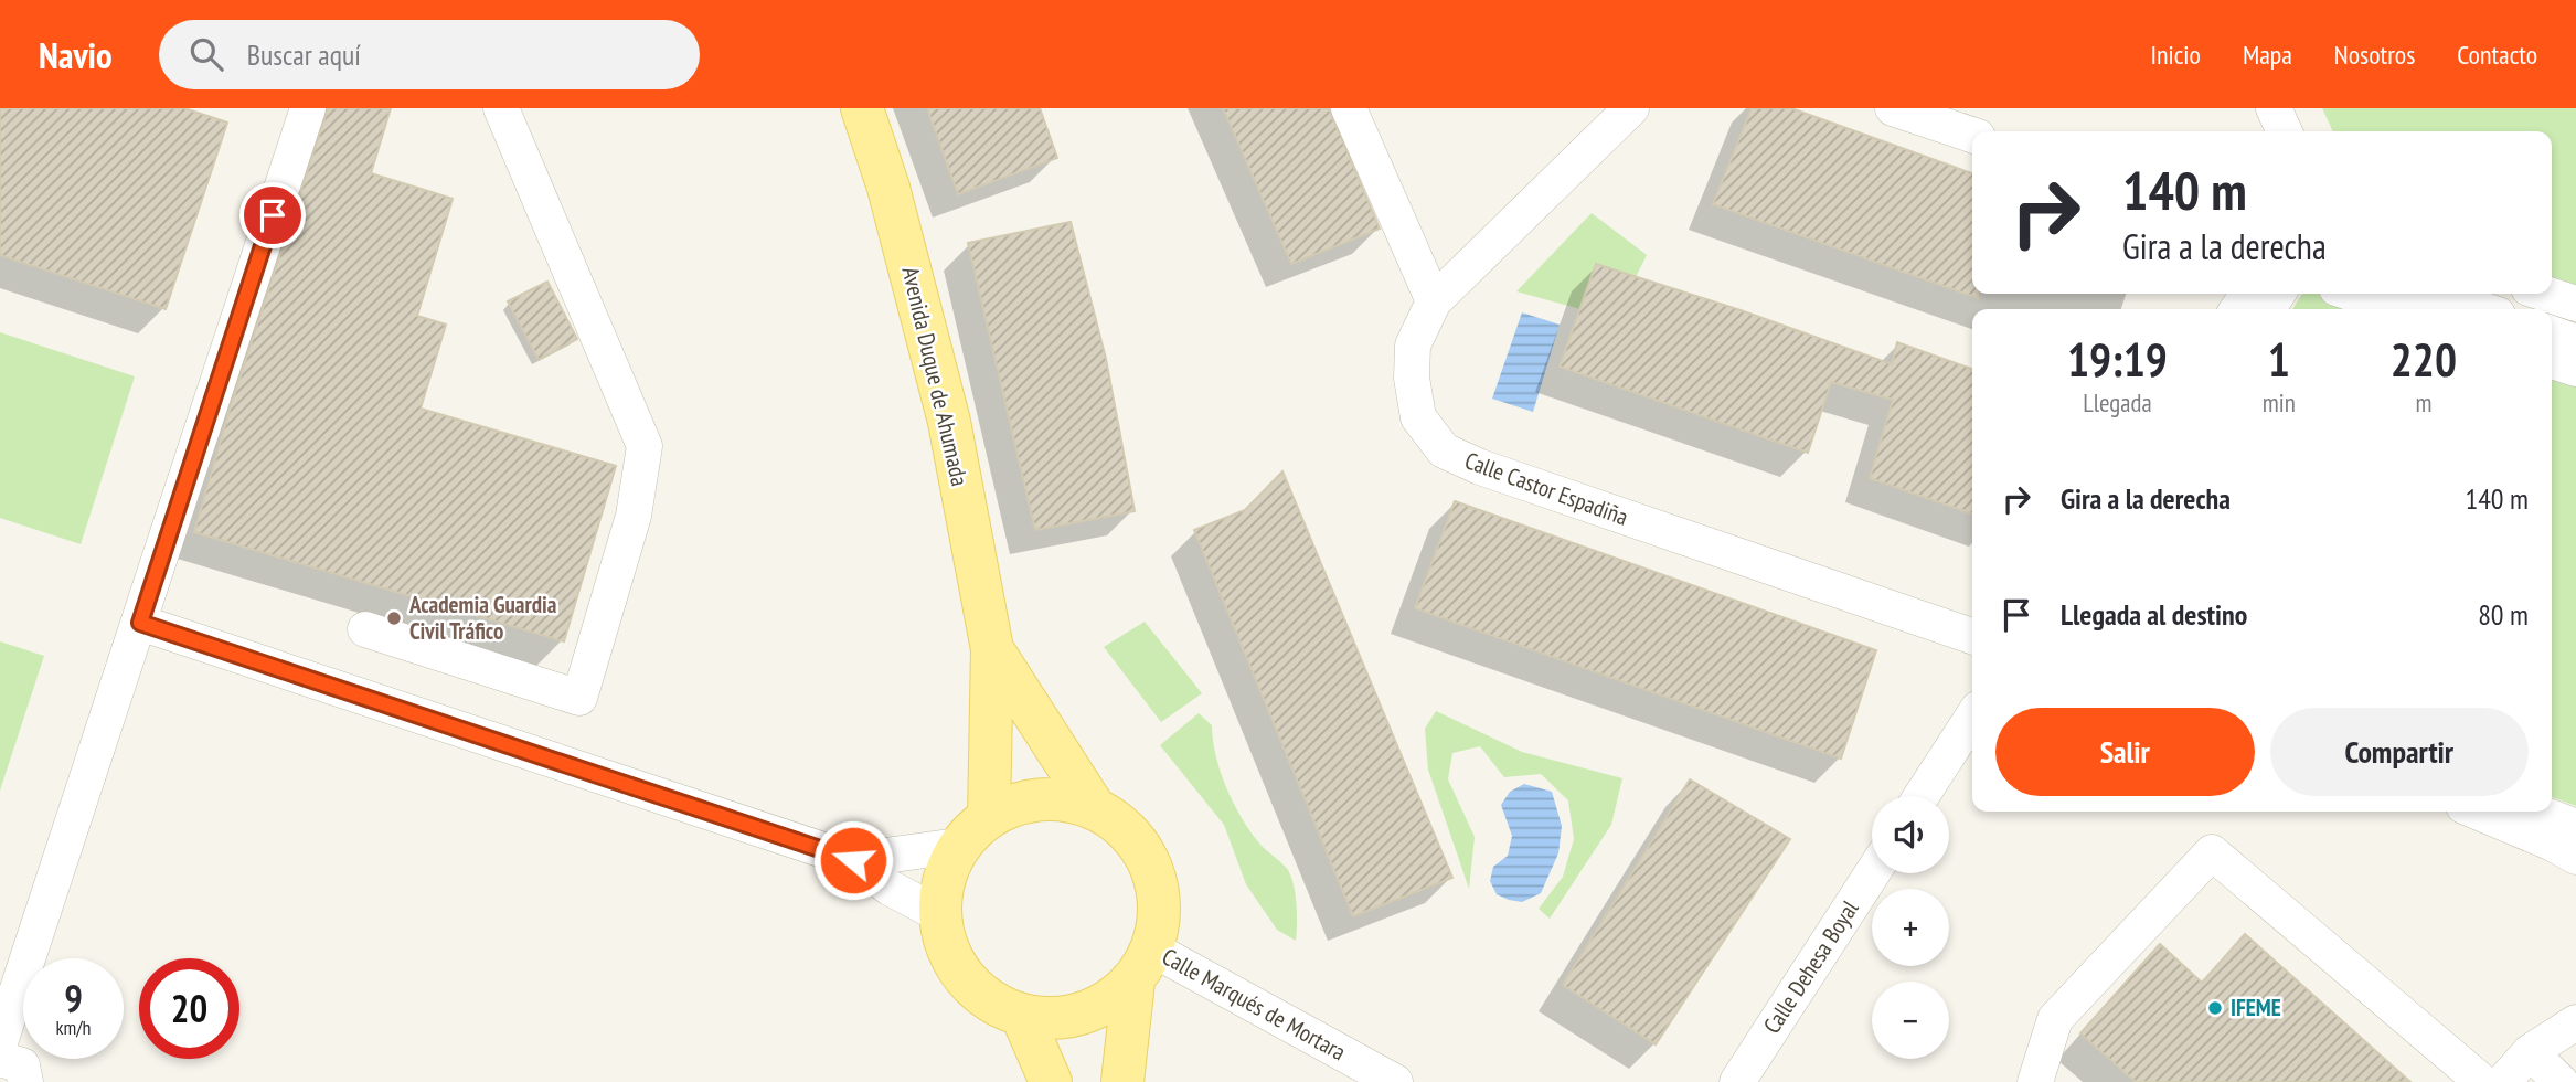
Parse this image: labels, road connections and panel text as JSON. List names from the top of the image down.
{
  "streets": {
    "main road": ["Avenida Duque de Ahumada"],
    "street": ["Calle Castor Espadiña", "Calle Dehesa Boyal", "Calle Marqués de Mortara"]
  },
  "crossings": [
    ["Avenida Duque de Ahumada", "Calle Marqués de Mortara"]
  ],
  "places": ["Academia Guardia Civil Tráfico", "IFEME"],
  "page": {
    "header": "Navio",
    "search": "Buscar aquí",
    "nav": [
      "Inicio",
      "Mapa",
      "Nosotros",
      "Contacto"
    ],
    "turn": ["140 m", "Gira a la derecha"],
    "eta": [
      "19:19",
      "Llegada",
      "1",
      "min",
      "220",
      "m"
    ],
    "list": [
      {
        "name": "Gira a la derecha",
        "value": "140 m"
      },
      {
        "name": "Llegada al destino",
        "value": "80 m"
      }
    ],
    "buttons": ["Salir", "Compartir"],
    "map_buttons": ["+", "−"],
    "speed": "9 km/h",
    "limit": "20"
  }
}
